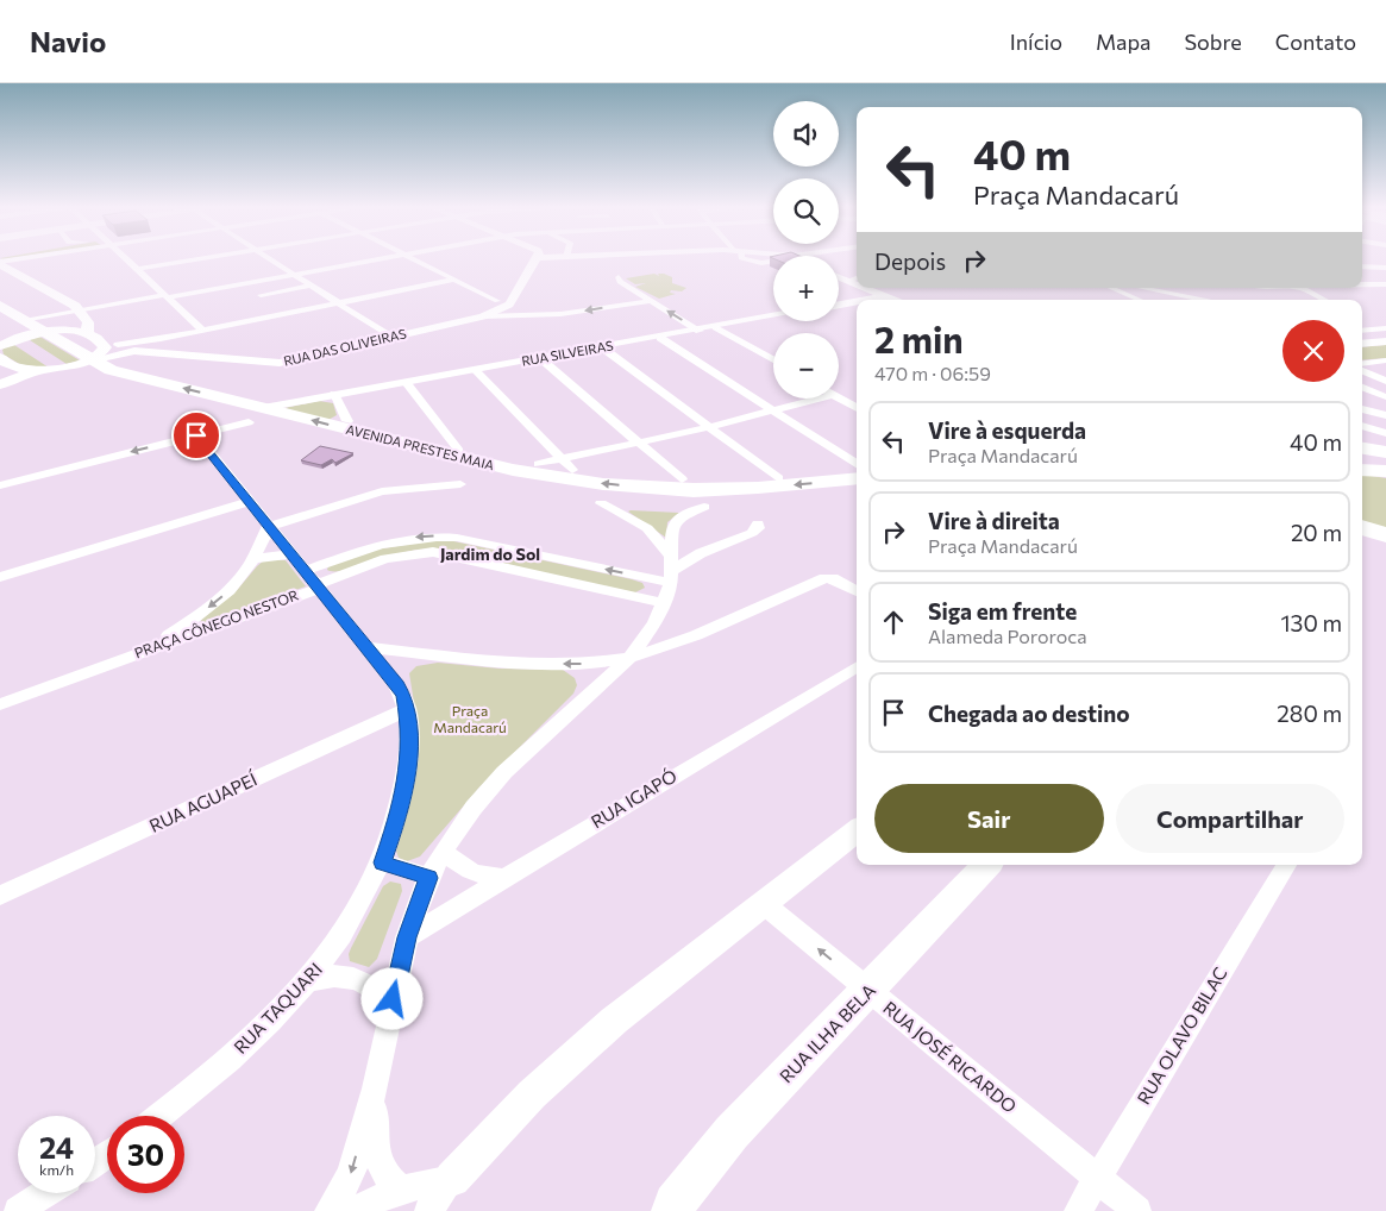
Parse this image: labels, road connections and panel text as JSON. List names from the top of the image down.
{
  "streets": {
    "highway": ["AVENIDA PRESTES MAIA"],
    "main road": ["RUA ILHA BELA"],
    "street": [
      "RUA DAS OLIVEIRAS",
      "RUA SILVEIRAS",
      "PRAÇA CÔNEGO NESTOR",
      "RUA IGAPÓ",
      "RUA AGUAPEÍ",
      "RUA TAQUARI",
      "RUA OLAVO BILAC",
      "RUA JOSÉ RICARDO"
    ]
  },
  "crossings": [
    ["RUA DAS OLIVEIRAS", "AVENIDA PRESTES MAIA"],
    ["RUA SILVEIRAS", "AVENIDA PRESTES MAIA"],
    ["RUA ILHA BELA", "RUA JOSÉ RICARDO"],
    ["RUA OLAVO BILAC", "RUA JOSÉ RICARDO"]
  ],
  "districts": ["Jardim do Sol"],
  "parks": ["Praça Mandacarú"],
  "page": {
    "header": "Navio",
    "nav": [
      "Início",
      "Mapa",
      "Sobre",
      "Contato"
    ],
    "map_buttons": ["+", "−"],
    "turn": ["40 m", "Praça Mandacarú"],
    "then": "Depois",
    "heading": ["2 min", "470 m · 06:59"],
    "list": [
      {
        "name": "Vire à esquerda",
        "note": "Praça Mandacarú",
        "value": "40 m"
      },
      {
        "name": "Vire à direita",
        "note": "Praça Mandacarú",
        "value": "20 m"
      },
      {
        "name": "Siga em frente",
        "note": "Alameda Pororoca",
        "value": "130 m"
      },
      {
        "name": "Chegada ao destino",
        "value": "280 m"
      }
    ],
    "buttons": ["Sair", "Compartilhar"],
    "speed": "24 km/h",
    "limit": "30"
  }
}
